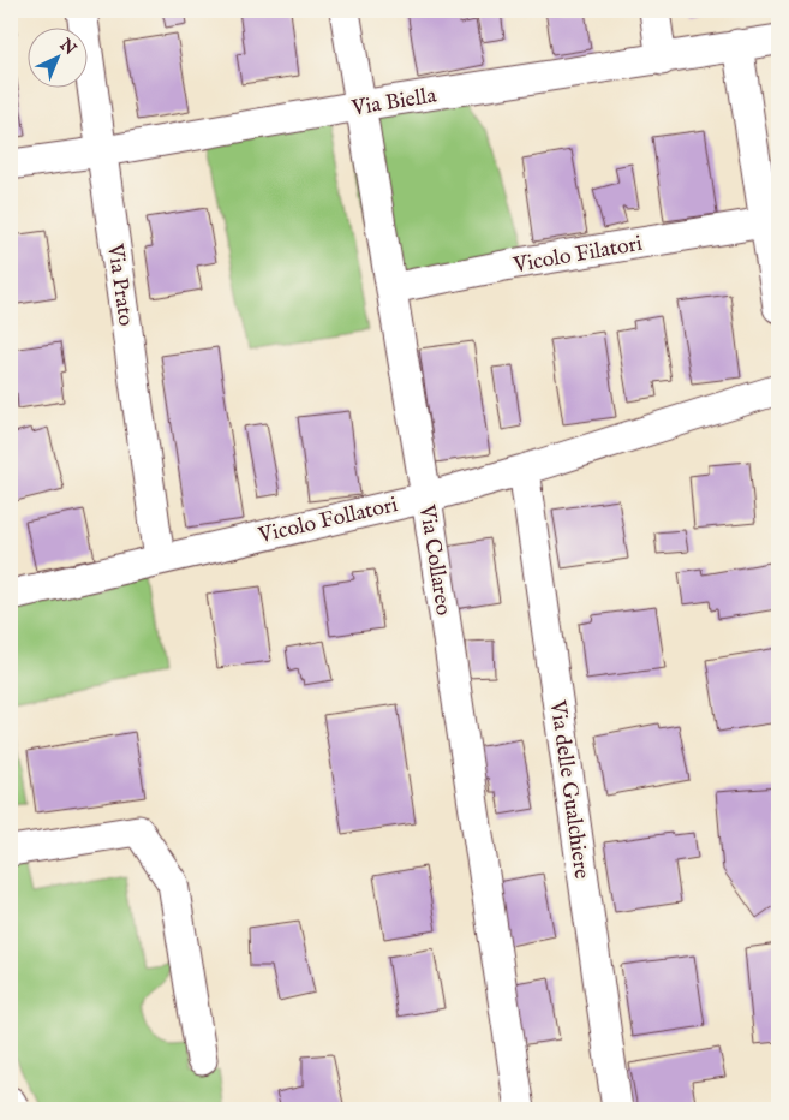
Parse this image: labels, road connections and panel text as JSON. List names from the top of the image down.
{
  "streets": {
    "street": [
      "Via Biella",
      "Vicolo Filatori",
      "Via Prato",
      "Vicolo Follatori",
      "Via Collareo",
      "Via delle Gualchiere"
    ]
  },
  "crossings": [
    ["Via Biella", "Via Prato"],
    ["Via Biella", "Via Collareo"],
    ["Vicolo Filatori", "Via Collareo"],
    ["Via Prato", "Vicolo Follatori"],
    ["Vicolo Follatori", "Via Collareo"],
    ["Vicolo Follatori", "Via delle Gualchiere"]
  ],
  "north": "top right"
}
